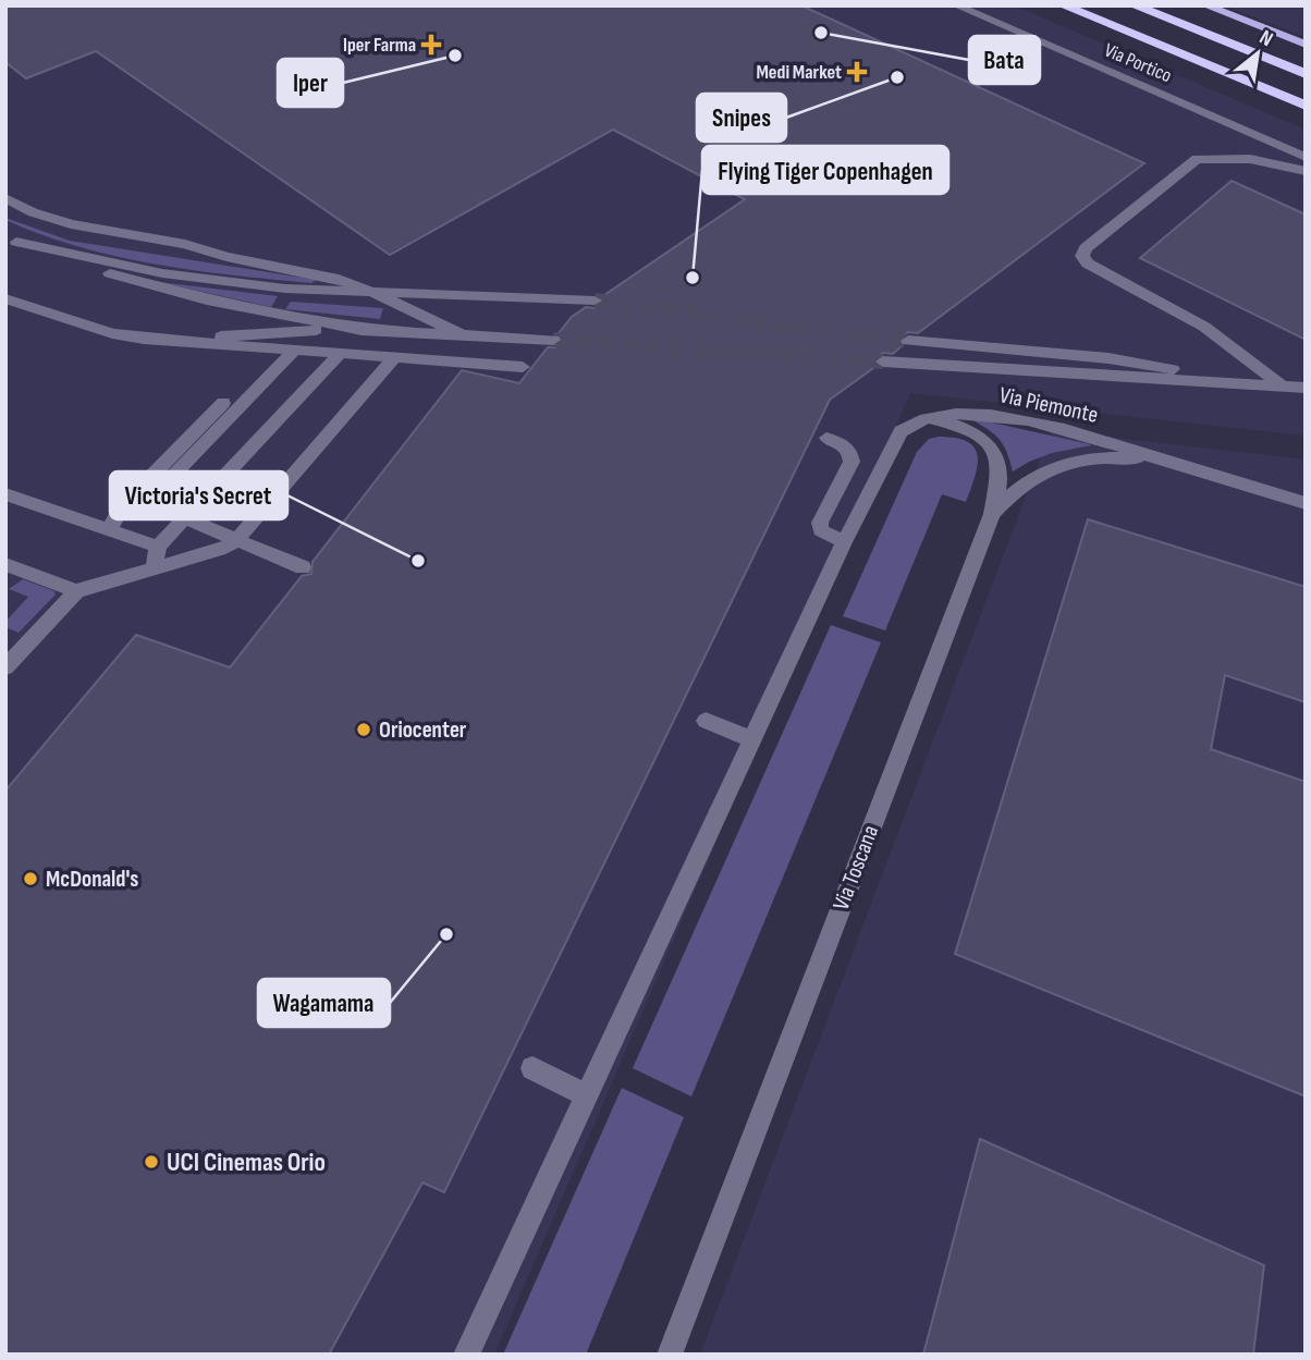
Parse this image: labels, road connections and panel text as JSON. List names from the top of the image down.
{
  "streets": {
    "street": ["Via Portico", "Via Piemonte", "Via Toscana"]
  },
  "crossings": [
    ["Via Piemonte", "Via Toscana"]
  ],
  "places": {
    "other": [
      "Bata",
      "Iper",
      "Snipes",
      "Flying Tiger Copenhagen",
      "Victoria's Secret",
      "Oriocenter",
      "McDonald's",
      "Wagamama",
      "UCI Cinemas Orio"
    ],
    "health": ["Iper Farma", "Medi Market"]
  },
  "north": "top right"
}
